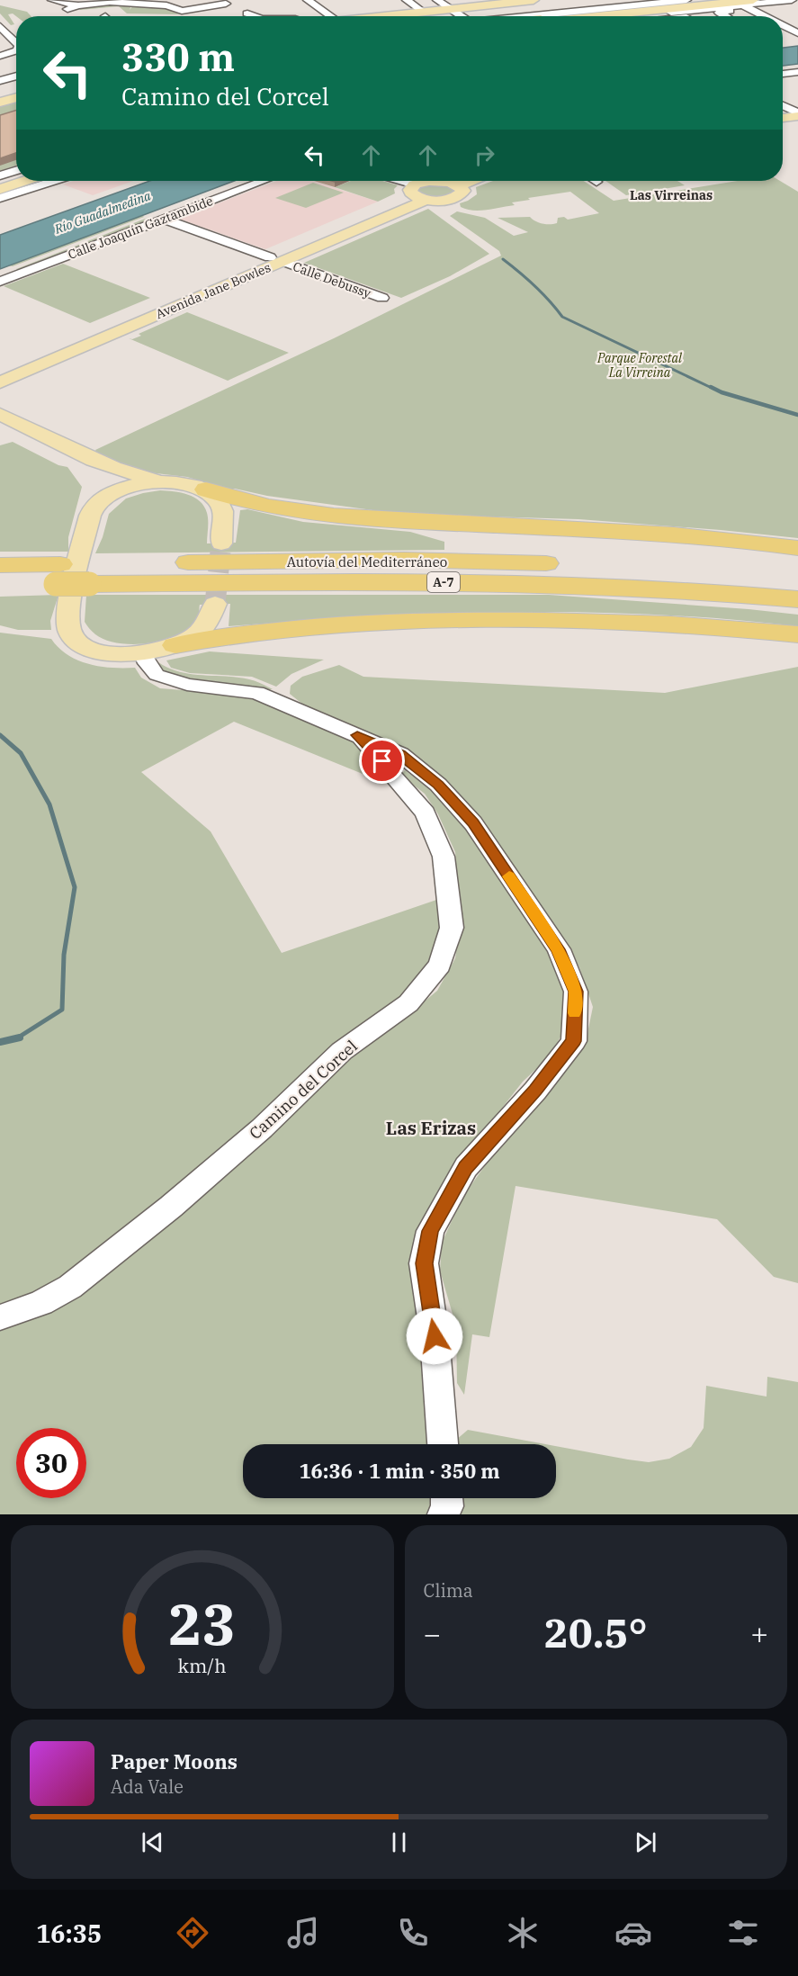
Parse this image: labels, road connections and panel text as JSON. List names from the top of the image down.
{
  "streets": {
    "highway": ["Autovía del Mediterráneo", "A-7"],
    "main road": ["Avenida Jane Bowles"],
    "street": ["Calle Joaquín Gaztambide", "Calle Debussy", "Camino del Corcel"]
  },
  "crossings": [
    ["Calle Joaquín Gaztambide", "Calle Debussy"],
    ["Calle Debussy", "Avenida Jane Bowles"]
  ],
  "districts": ["Las Virreinas", "Las Erizas"],
  "water": ["Río Guadalmedina"],
  "parks": ["Parque Forestal La Virreina"],
  "page": {
    "turn": ["330 m", "Camino del Corcel"],
    "limit": "30",
    "trip": "16:36 · 1 min · 350 m",
    "tile": "Clima",
    "heat": ["−", "20.5°", "+"],
    "song": ["Paper Moons", "Ada Vale"],
    "tabs": "16:35",
    "gauge": ["23", "km/h"]
  }
}
